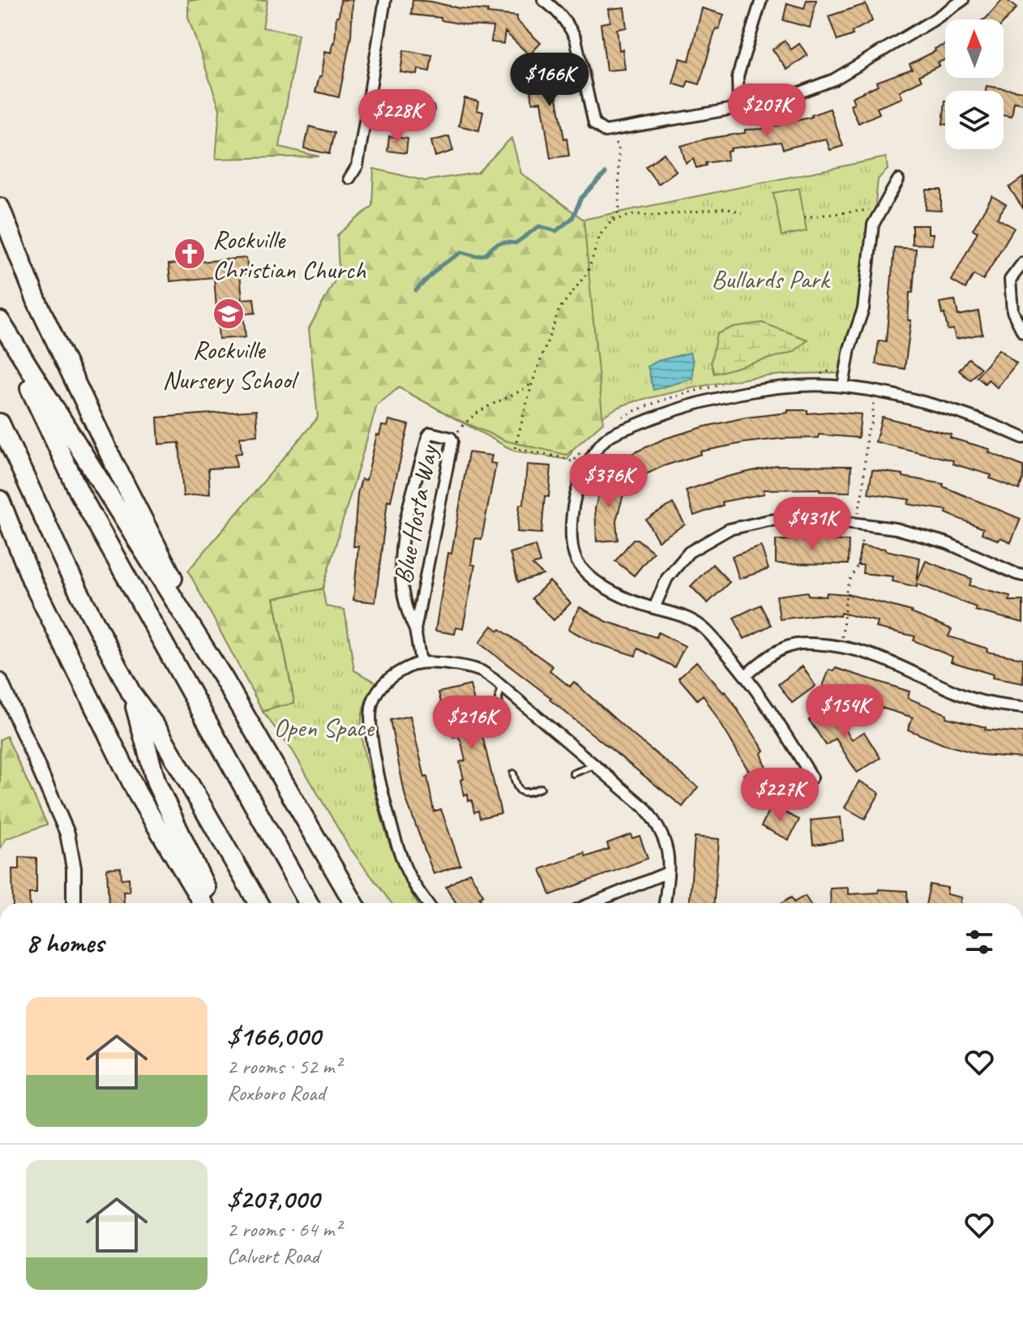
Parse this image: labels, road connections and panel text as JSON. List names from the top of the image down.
{
  "streets": {
    "street": ["Blue Hosta Way"]
  },
  "parks": ["Bullards Park", "Open Space"],
  "places": {
    "church": ["Rockville Christian Church"],
    "school or university": ["Rockville Nursery School"]
  },
  "north": "top",
  "page": {
    "price": [
      "$166K",
      "$207K",
      "$228K",
      "$376K",
      "$431K",
      "$154K",
      "$216K",
      "$227K"
    ],
    "heading": "8 homes",
    "list": [
      {
        "name": "$166,000",
        "note": "2 rooms · 52 m² · Roxboro Road"
      },
      {
        "name": "$207,000",
        "note": "2 rooms · 64 m² · Calvert Road"
      }
    ]
  }
}
